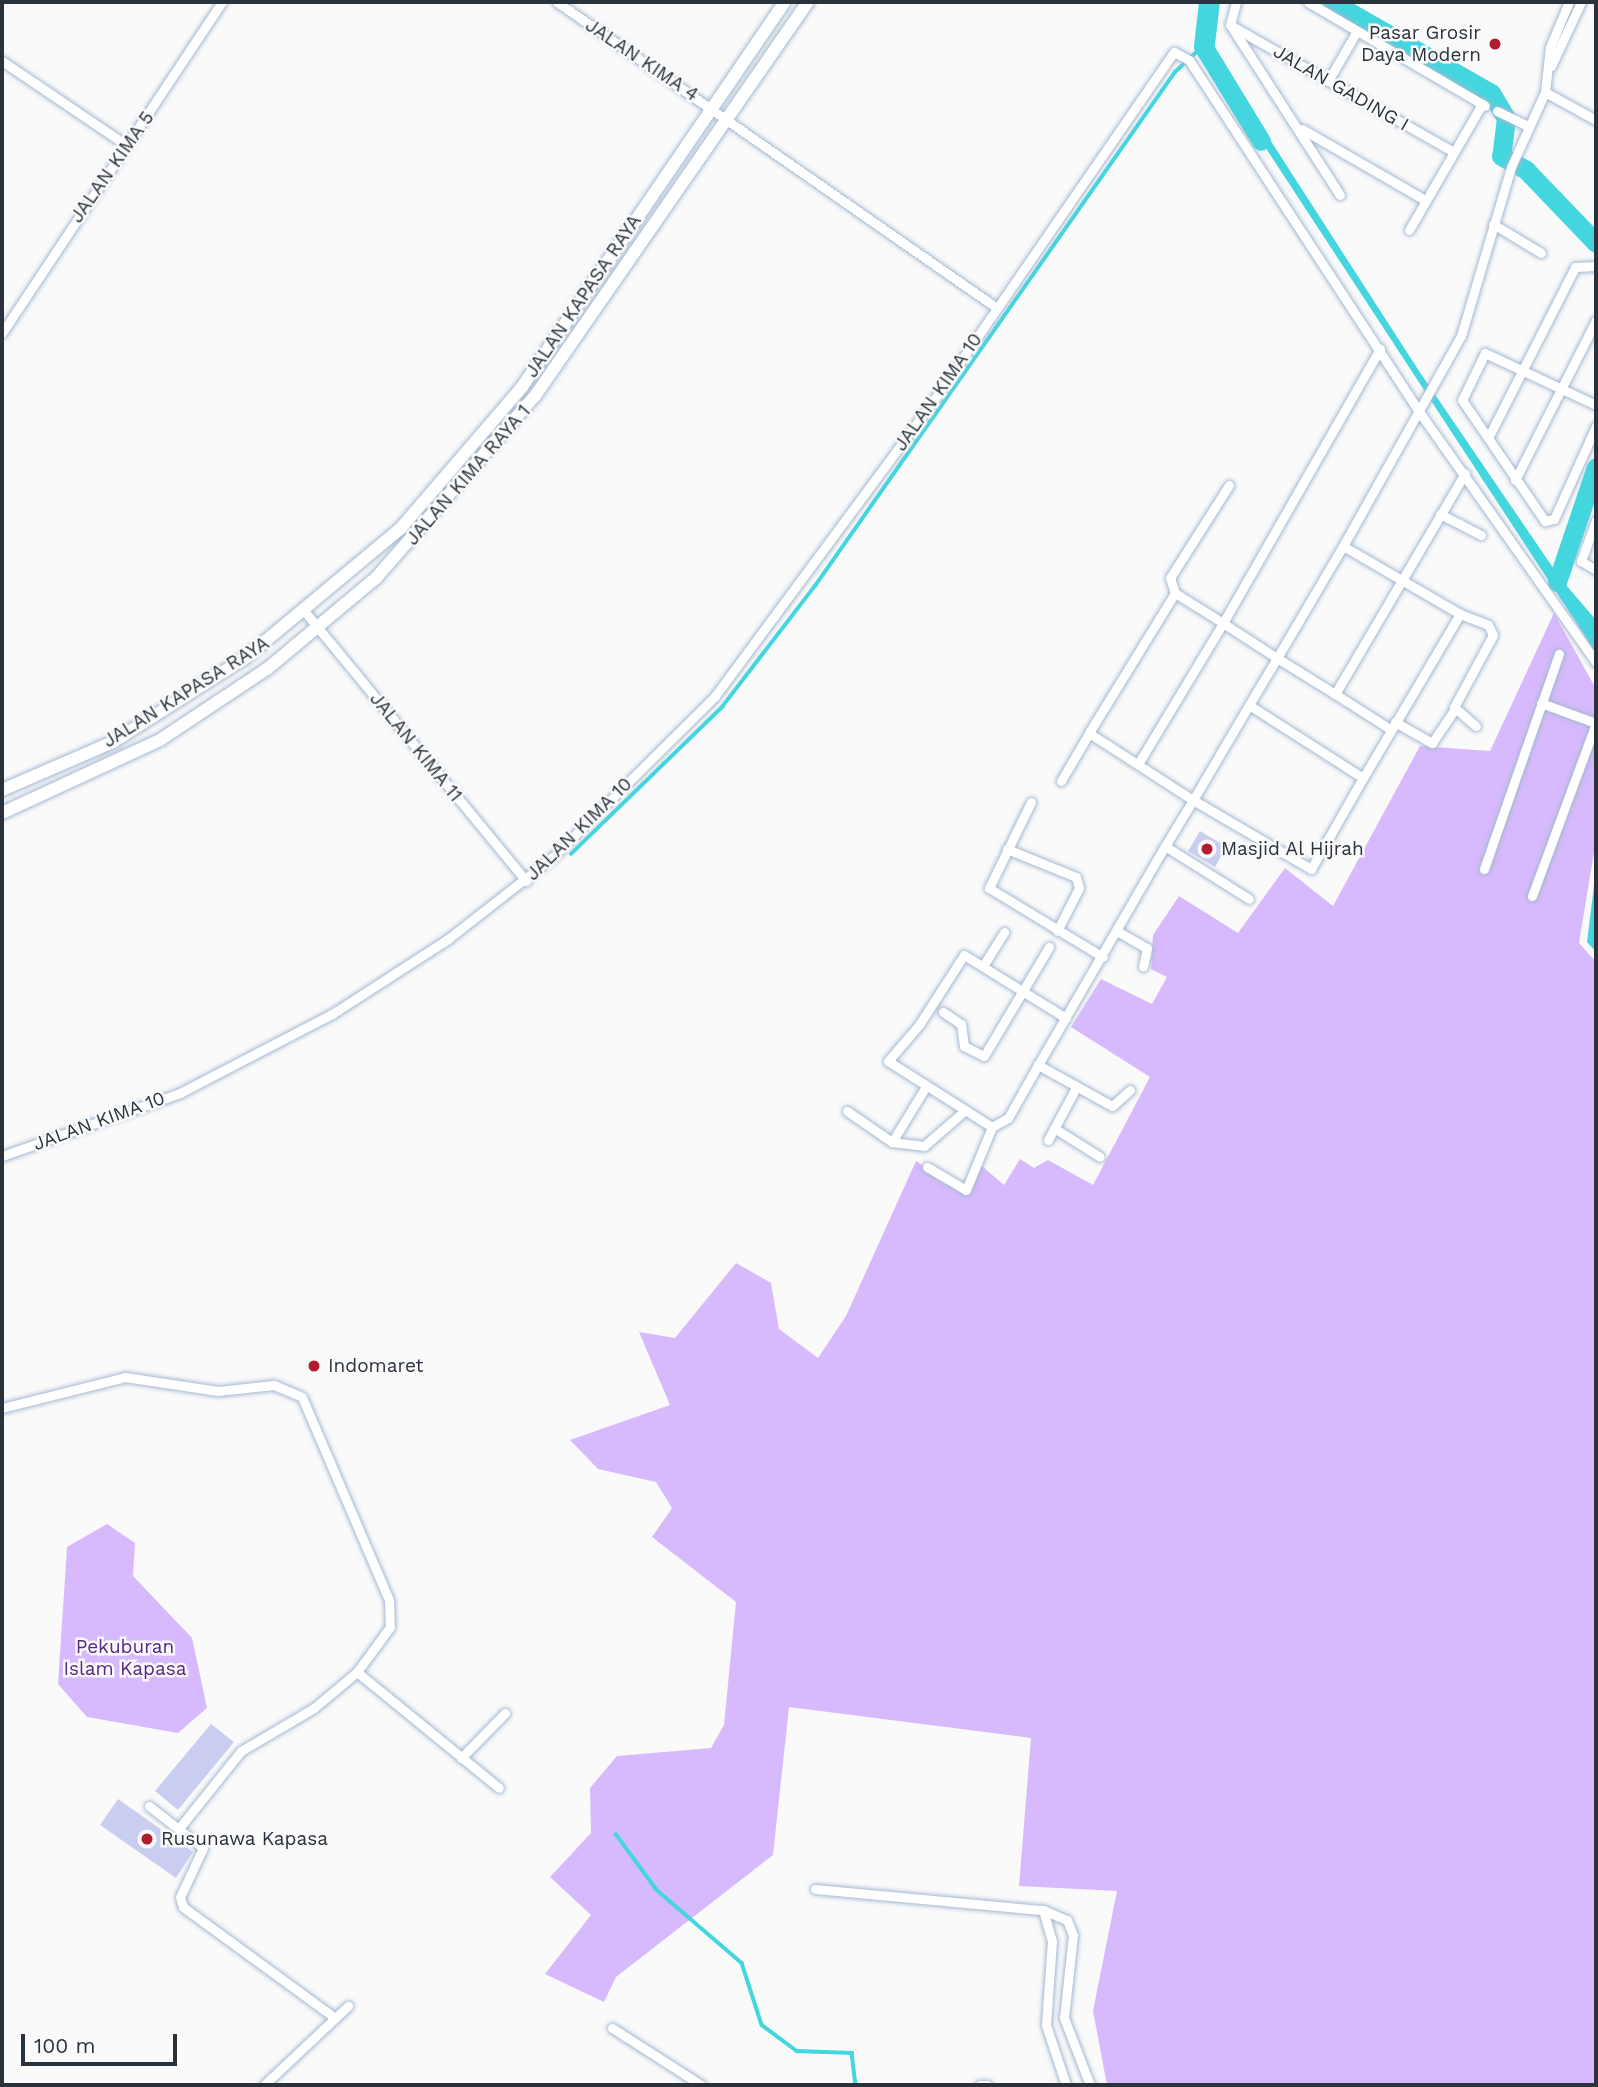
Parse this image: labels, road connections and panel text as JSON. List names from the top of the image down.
{
  "streets": {
    "main road": ["JALAN KAPASA RAYA", "JALAN KIMA RAYA 1"],
    "street": [
      "JALAN KIMA 4",
      "JALAN GADING I",
      "JALAN KIMA 5",
      "JALAN KIMA 10",
      "JALAN KIMA 11"
    ]
  },
  "crossings": [
    ["JALAN KIMA 4", "JALAN KAPASA RAYA"],
    ["JALAN KIMA 4", "JALAN KIMA RAYA 1"],
    ["JALAN KAPASA RAYA", "JALAN KIMA 11"],
    ["JALAN KIMA 10", "JALAN KIMA 11"],
    ["JALAN KIMA RAYA 1", "JALAN KIMA 11"]
  ],
  "parks": ["Pekuburan Islam Kapasa"],
  "places": [
    "Pasar Grosir Daya Modern",
    "Masjid Al Hijrah",
    "Indomaret",
    "Rusunawa Kapasa"
  ],
  "scale_bar": "100 m"
}
